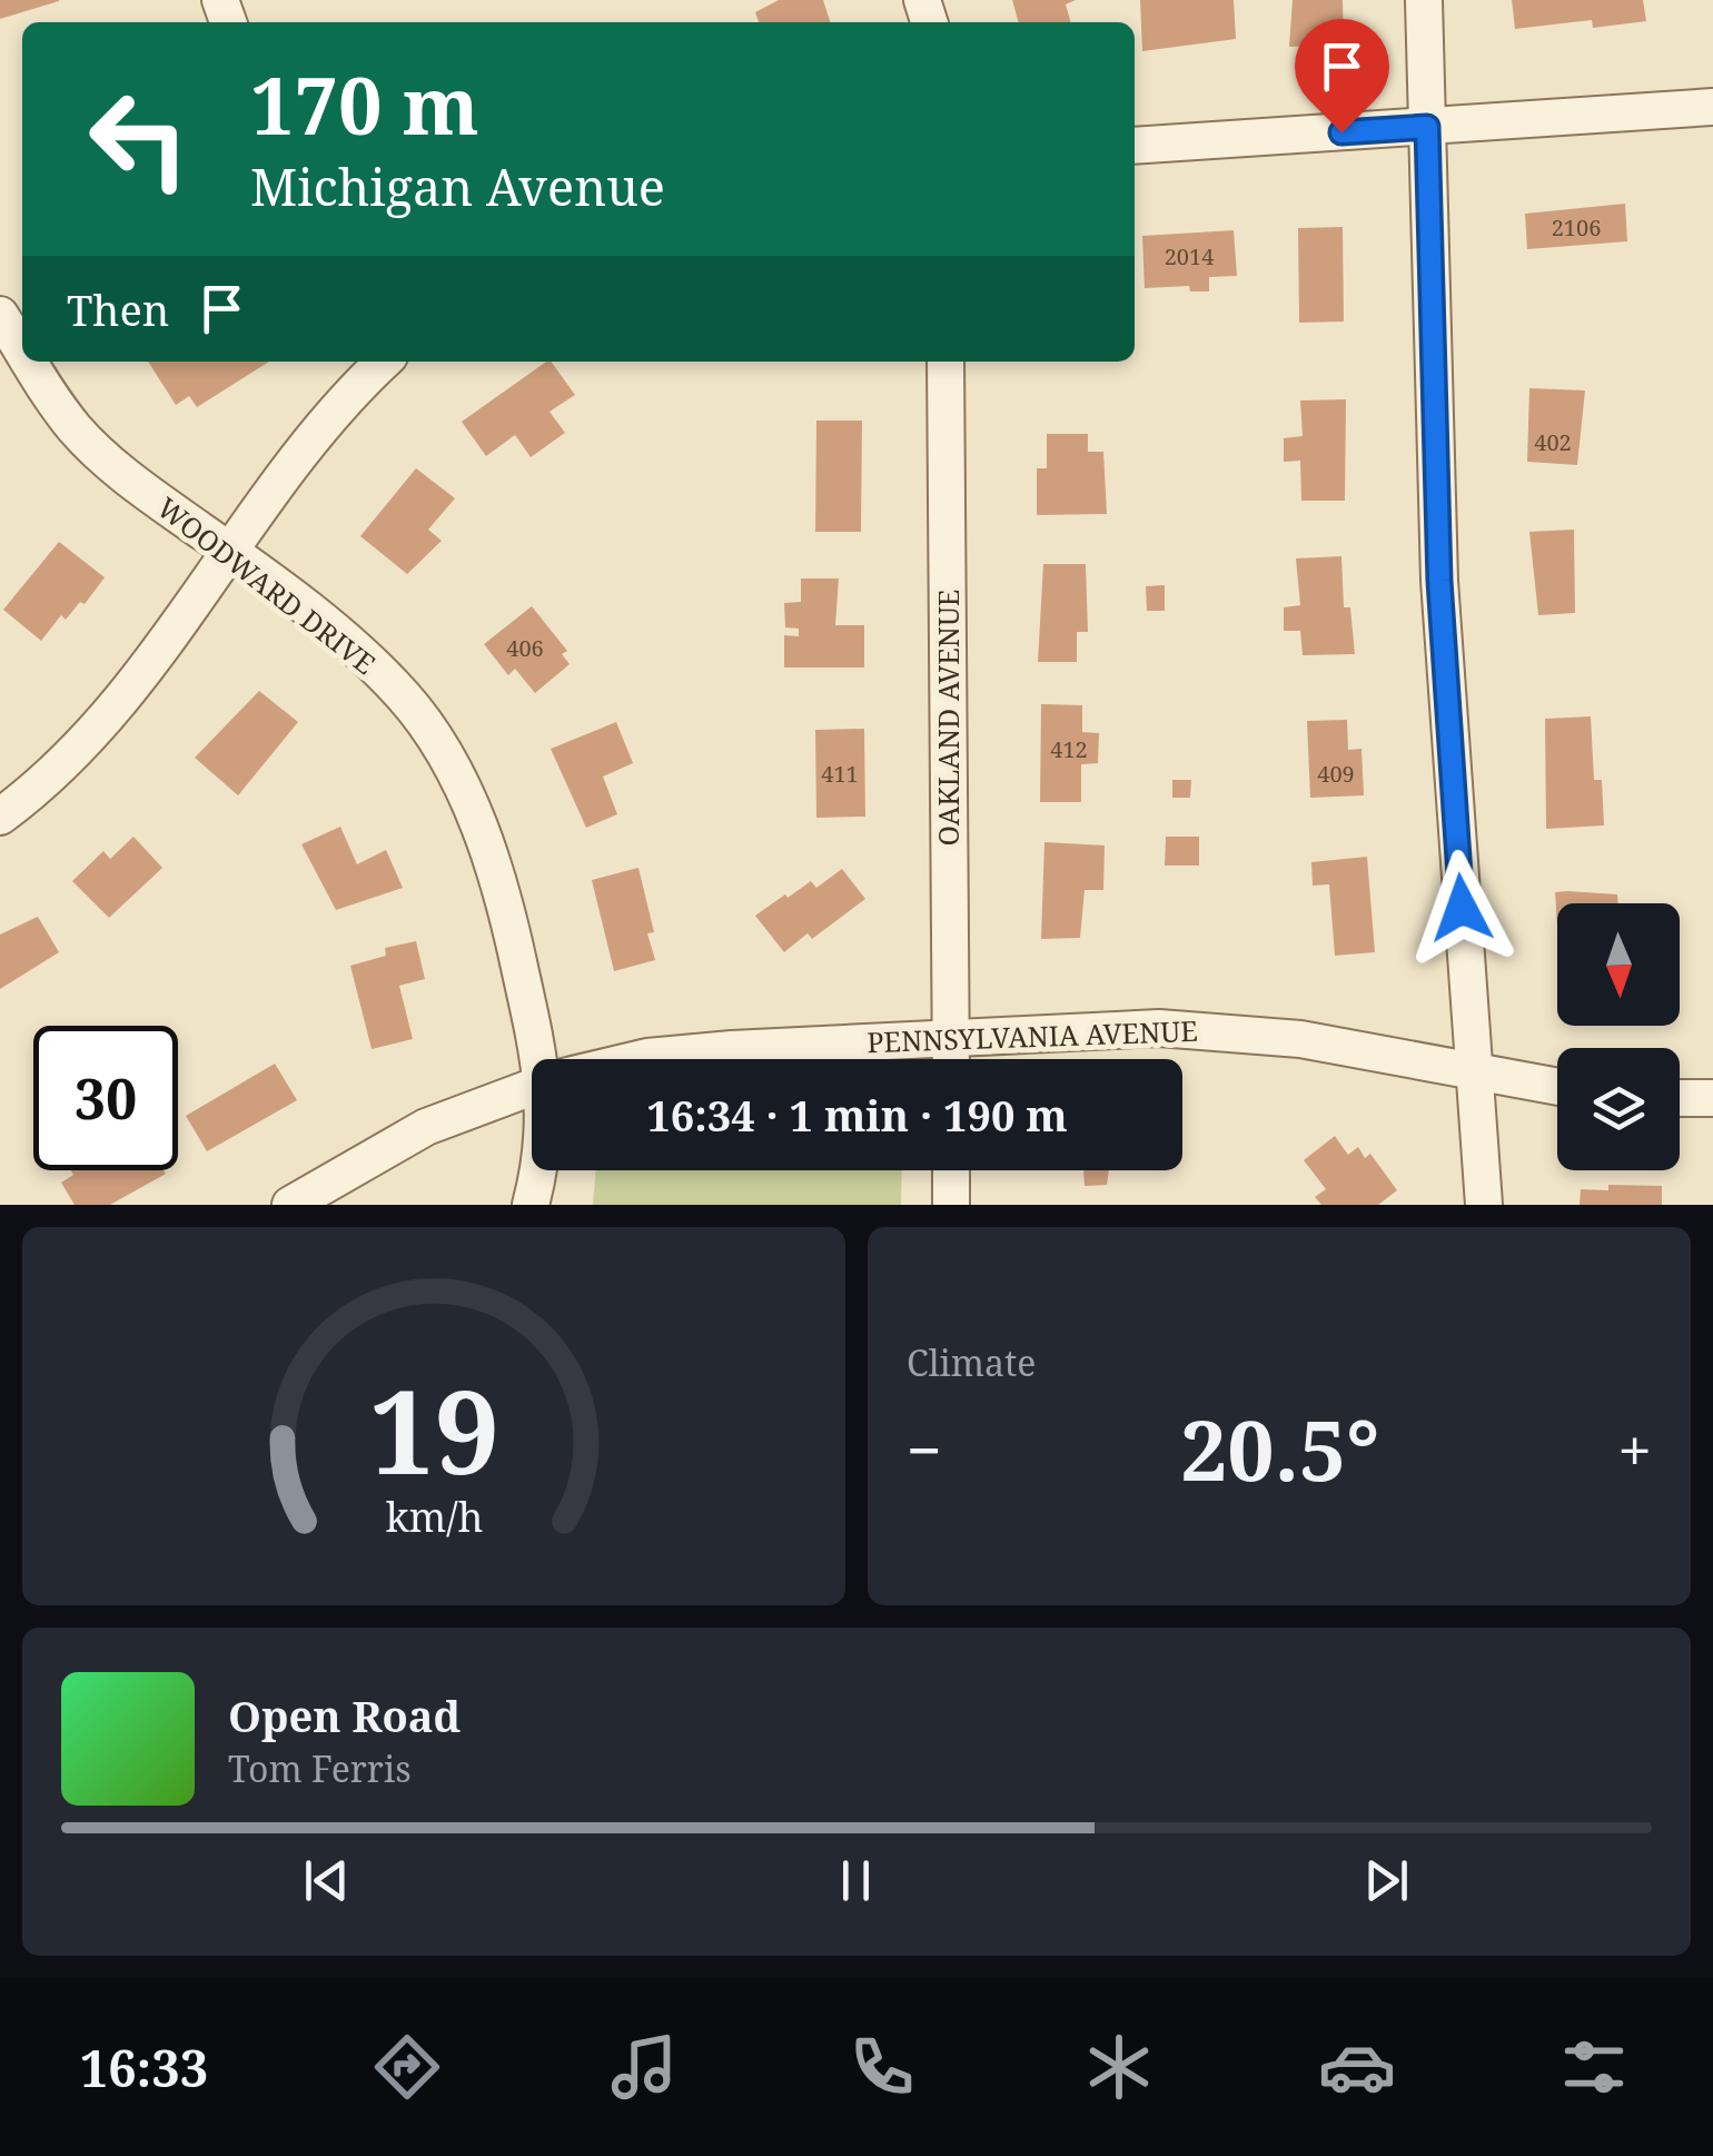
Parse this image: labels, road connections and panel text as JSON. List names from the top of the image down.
{
  "streets": {
    "street": ["WOODWARD DRIVE", "OAKLAND AVENUE", "PENNSYLVANIA AVENUE"]
  },
  "crossings": [
    ["OAKLAND AVENUE", "PENNSYLVANIA AVENUE"]
  ],
  "house_numbers": [
    "2106",
    "2014",
    "402",
    "406",
    "412",
    "411",
    "409"
  ],
  "north": "bottom",
  "page": {
    "turn": ["170 m", "Michigan Avenue"],
    "then": "Then",
    "limit": "30",
    "trip": "16:34 · 1 min · 190 m",
    "tile": "Climate",
    "heat": ["−", "20.5°", "+"],
    "song": ["Open Road", "Tom Ferris"],
    "tabs": "16:33",
    "gauge": ["19", "km/h"]
  }
}
